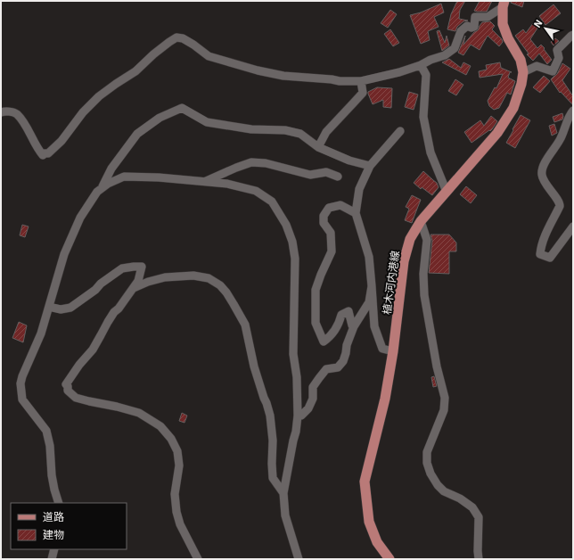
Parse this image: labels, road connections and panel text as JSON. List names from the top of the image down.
{
  "streets": {
    "main road": ["植木河内港線"]
  },
  "legend": ["道路", "建物"],
  "north": "top left"
}
